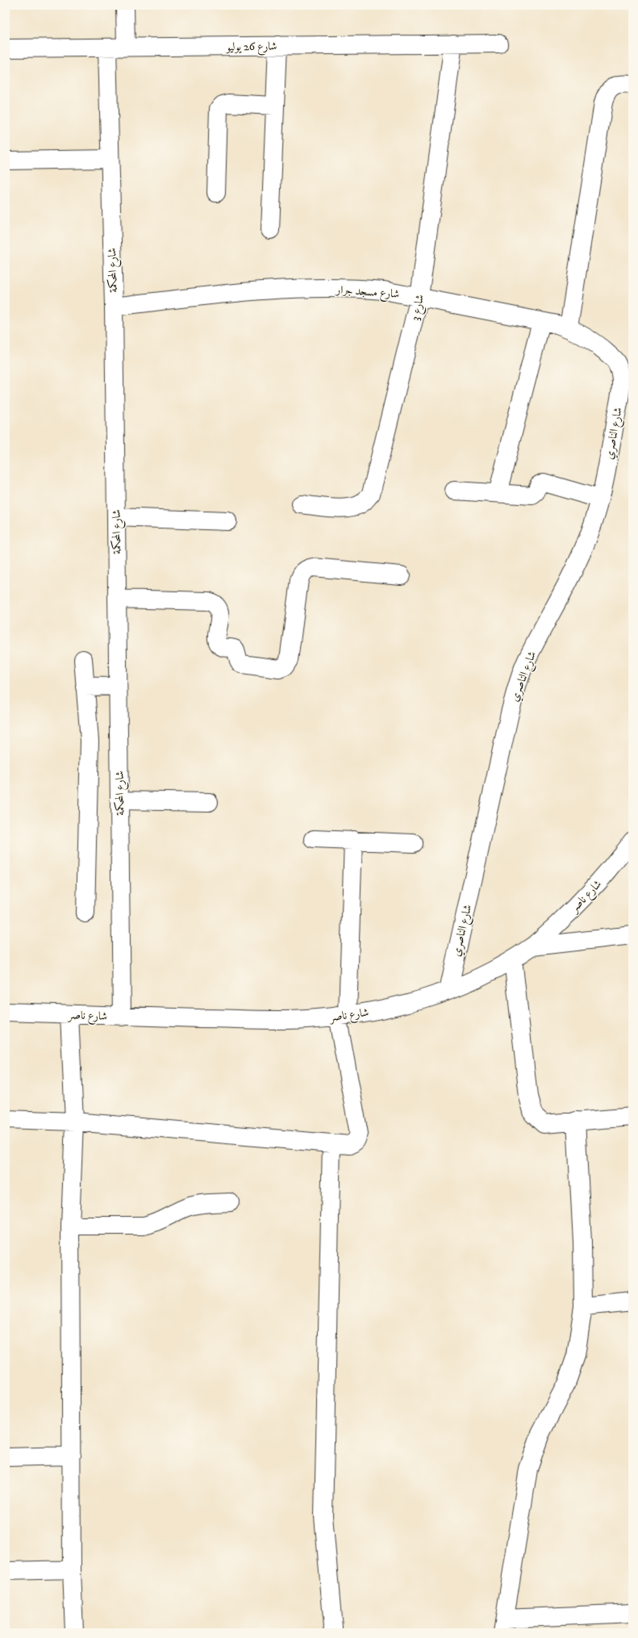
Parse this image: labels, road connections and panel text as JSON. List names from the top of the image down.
{
  "streets": {
    "street": [
      "شارع 26 يوليو",
      "شارع المحكمة",
      "شارع مسجد جرار",
      "شارع 3",
      "شارع الناصري",
      "شارع ناصر"
    ]
  },
  "crossings": [
    ["شارع 26 يوليو", "شارع المحكمة"],
    ["شارع 26 يوليو", "شارع 3"],
    ["شارع المحكمة", "شارع مسجد جرار"],
    ["شارع المحكمة", "شارع ناصر"],
    ["شارع مسجد جرار", "شارع 3"],
    ["شارع مسجد جرار", "شارع الناصري"],
    ["شارع الناصري", "شارع ناصر"]
  ]
}
